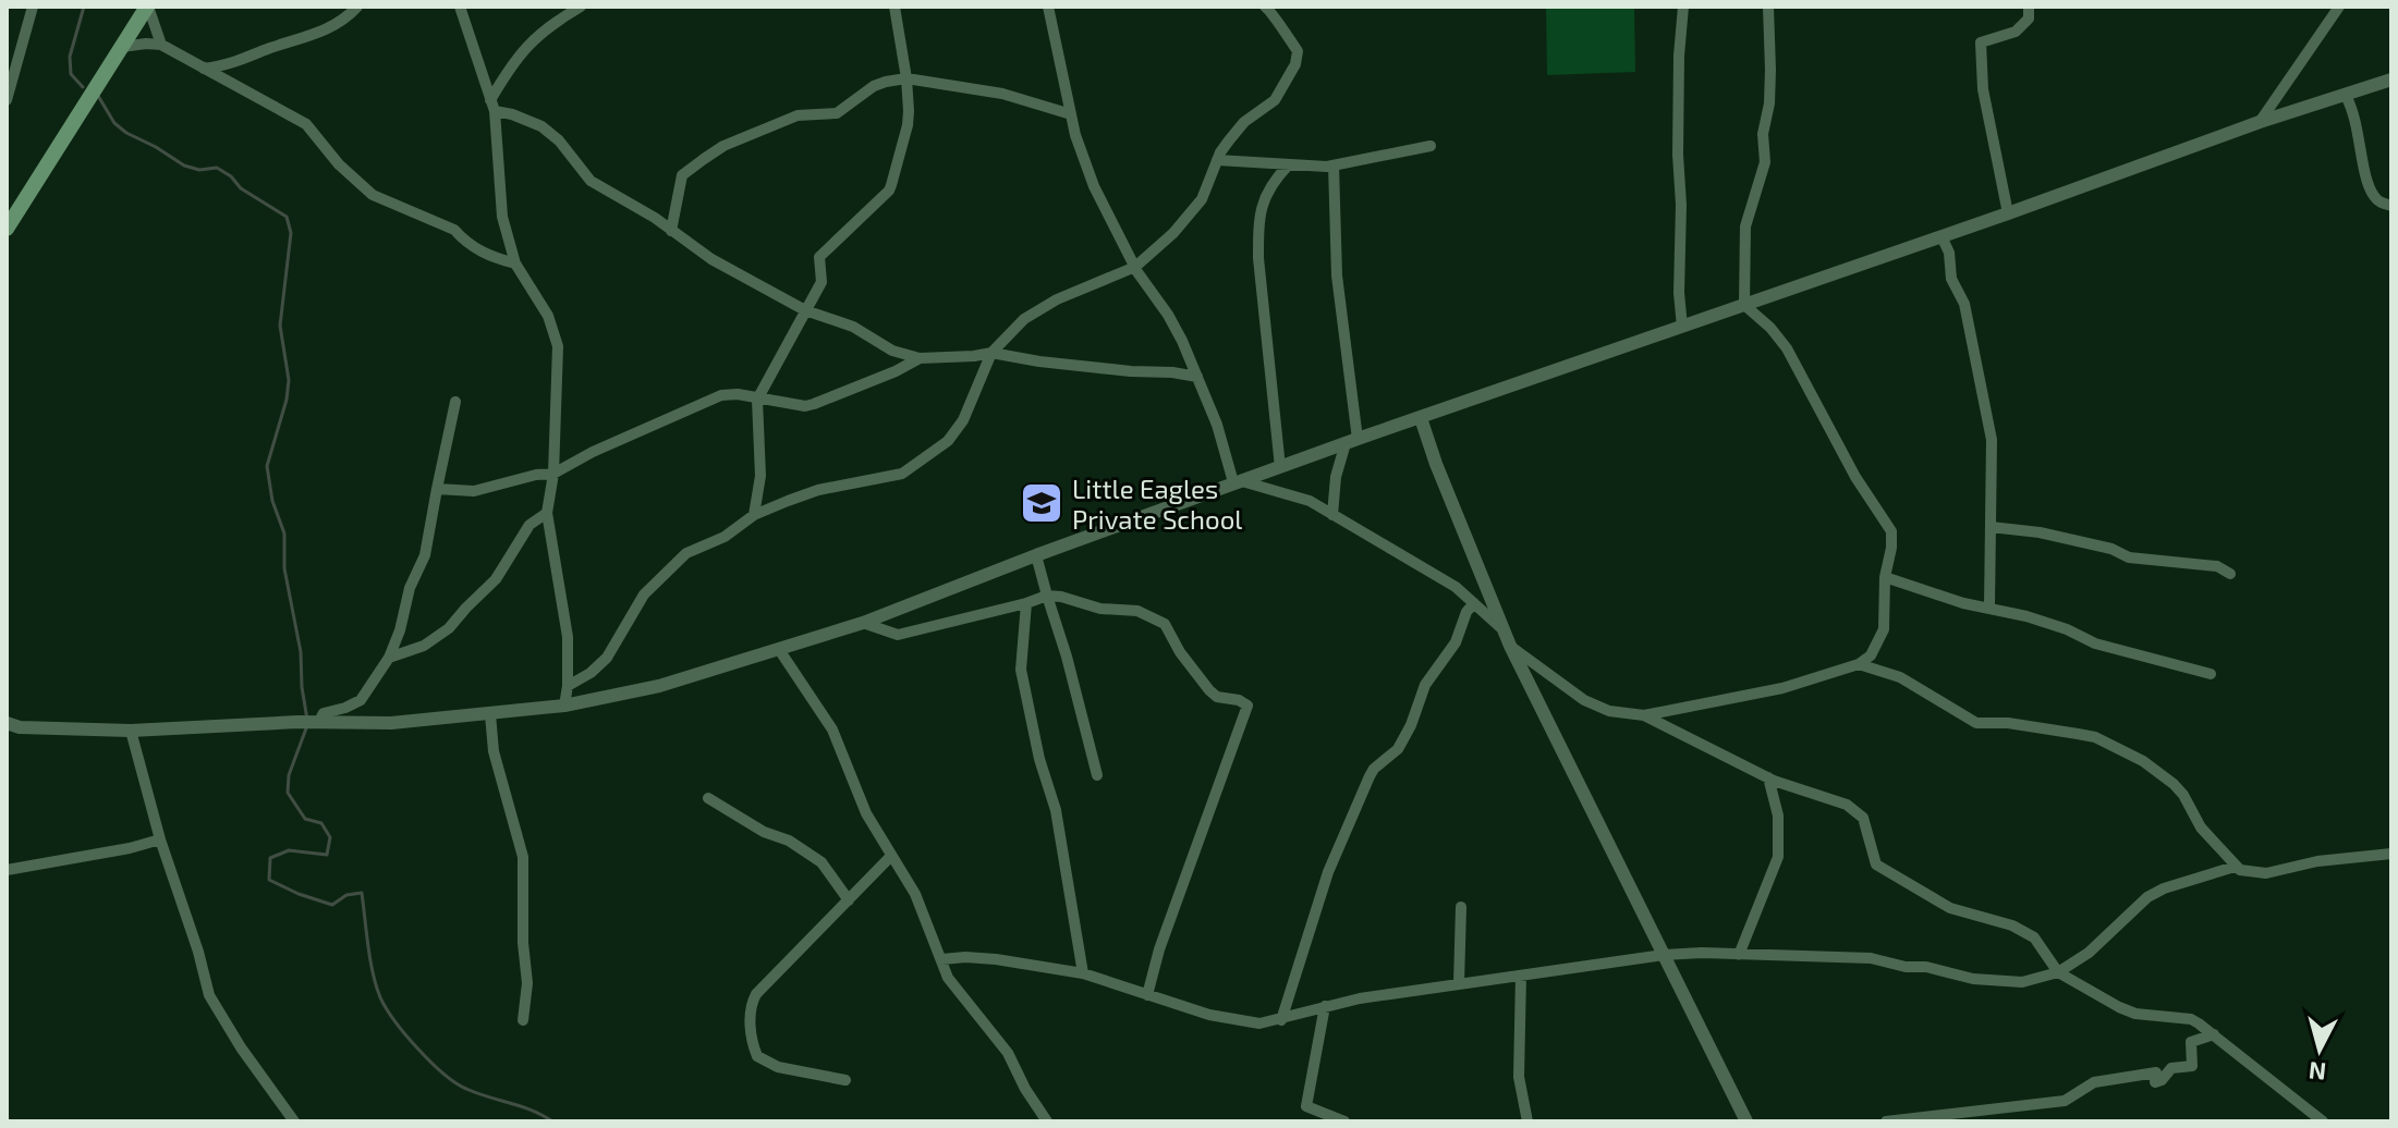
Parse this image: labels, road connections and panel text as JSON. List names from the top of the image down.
{
  "places": {
    "school or university": ["Little Eagles Private School"]
  },
  "north": "bottom"
}
